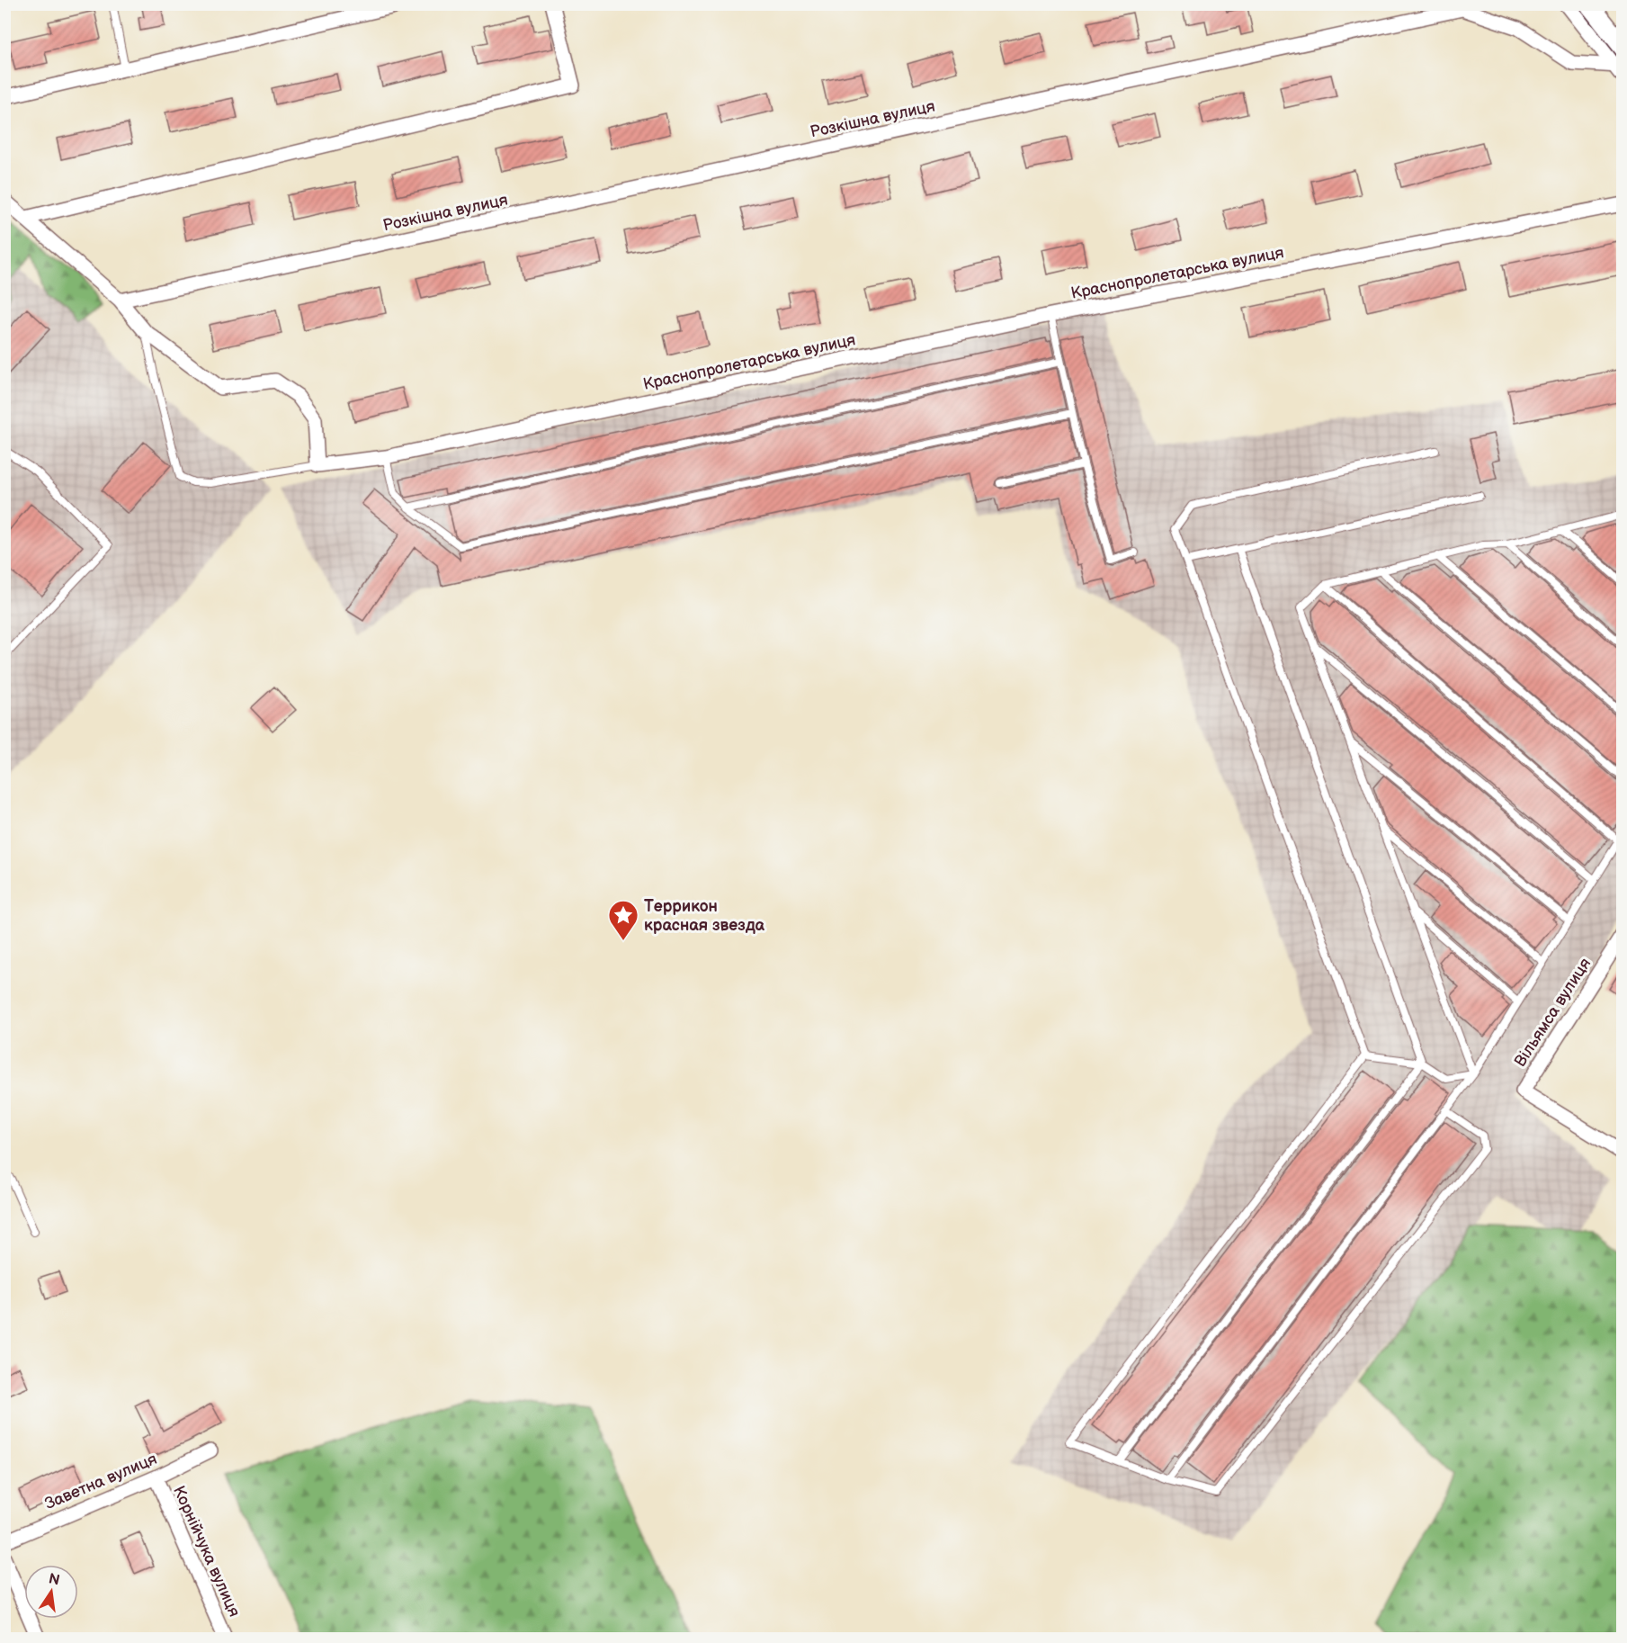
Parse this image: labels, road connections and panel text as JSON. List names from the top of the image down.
{
  "streets": {
    "street": [
      "Розкішна вулиця",
      "Краснопролетарська вулиця",
      "Вільямса вулиця",
      "Заветна вулиця",
      "Корнійчука вулиця"
    ]
  },
  "crossings": [
    ["Заветна вулиця", "Корнійчука вулиця"]
  ],
  "places": {
    "place": ["Террикон красная звезда"]
  },
  "north": "top"
}
